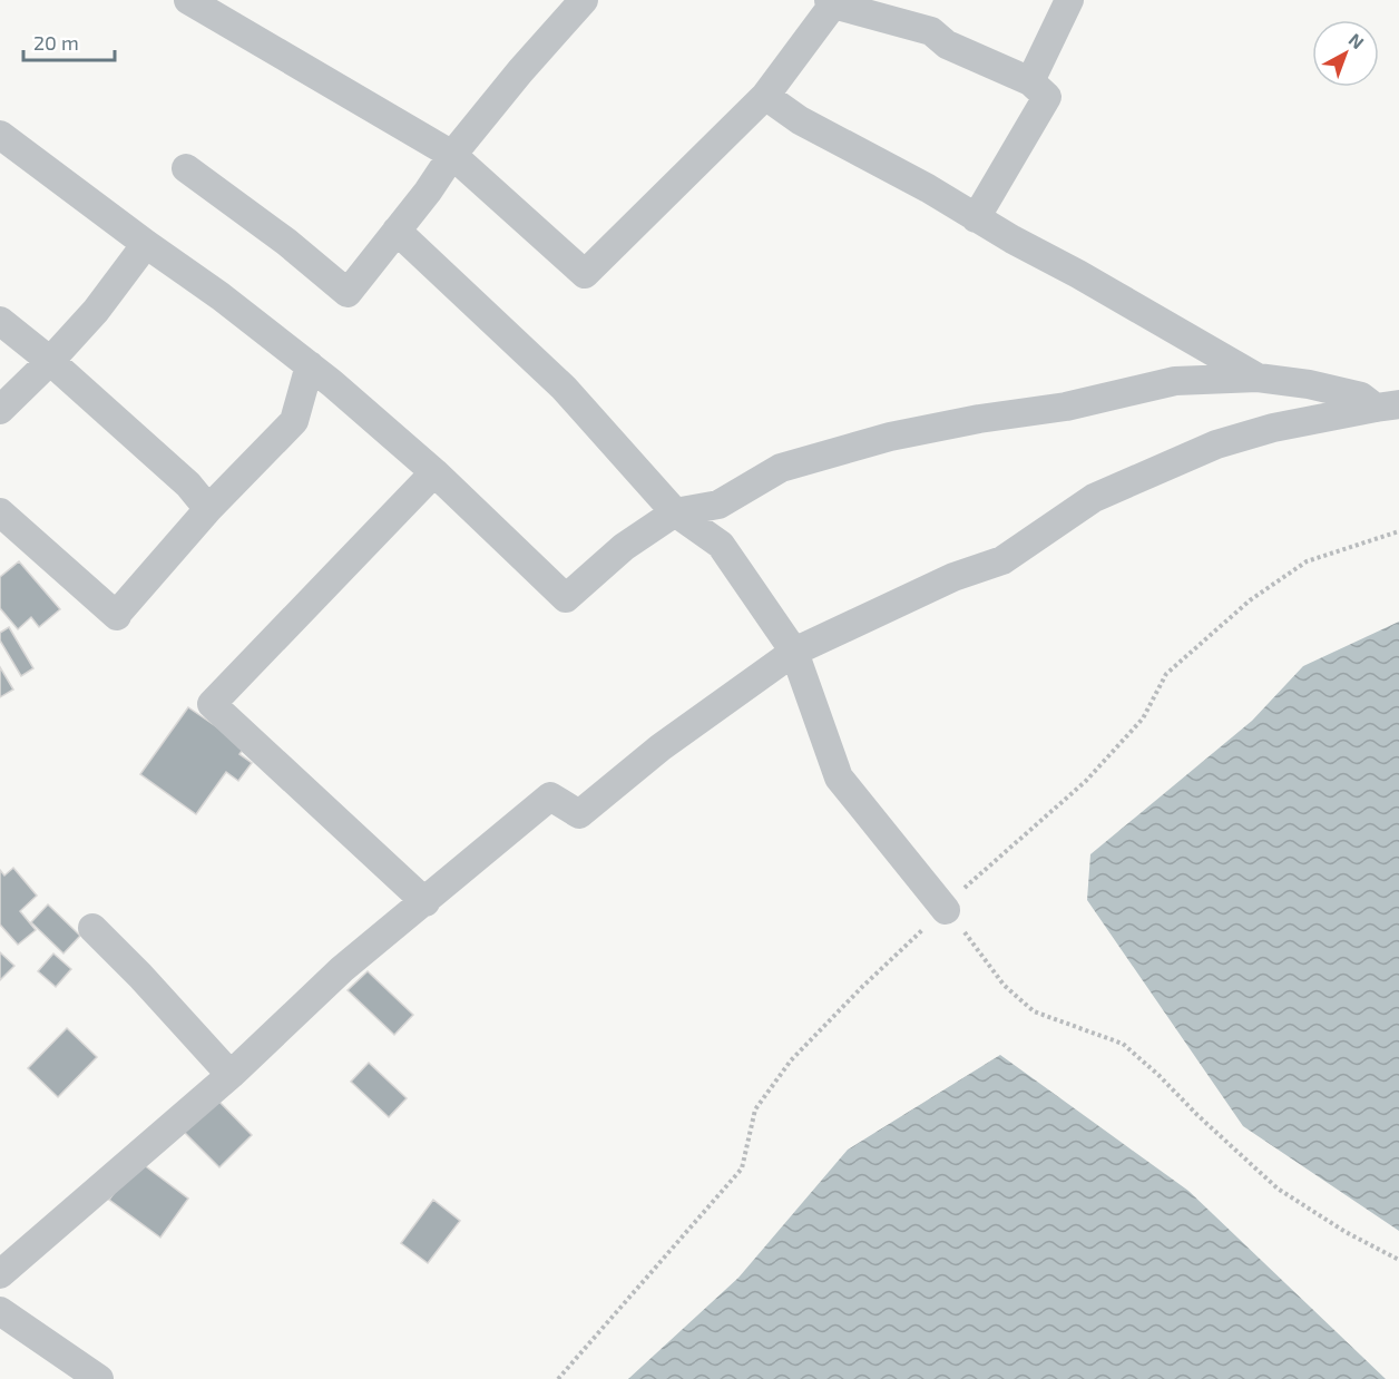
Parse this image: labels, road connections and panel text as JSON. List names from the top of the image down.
{
  "scale_bar": "20 m",
  "north": "top right"
}
